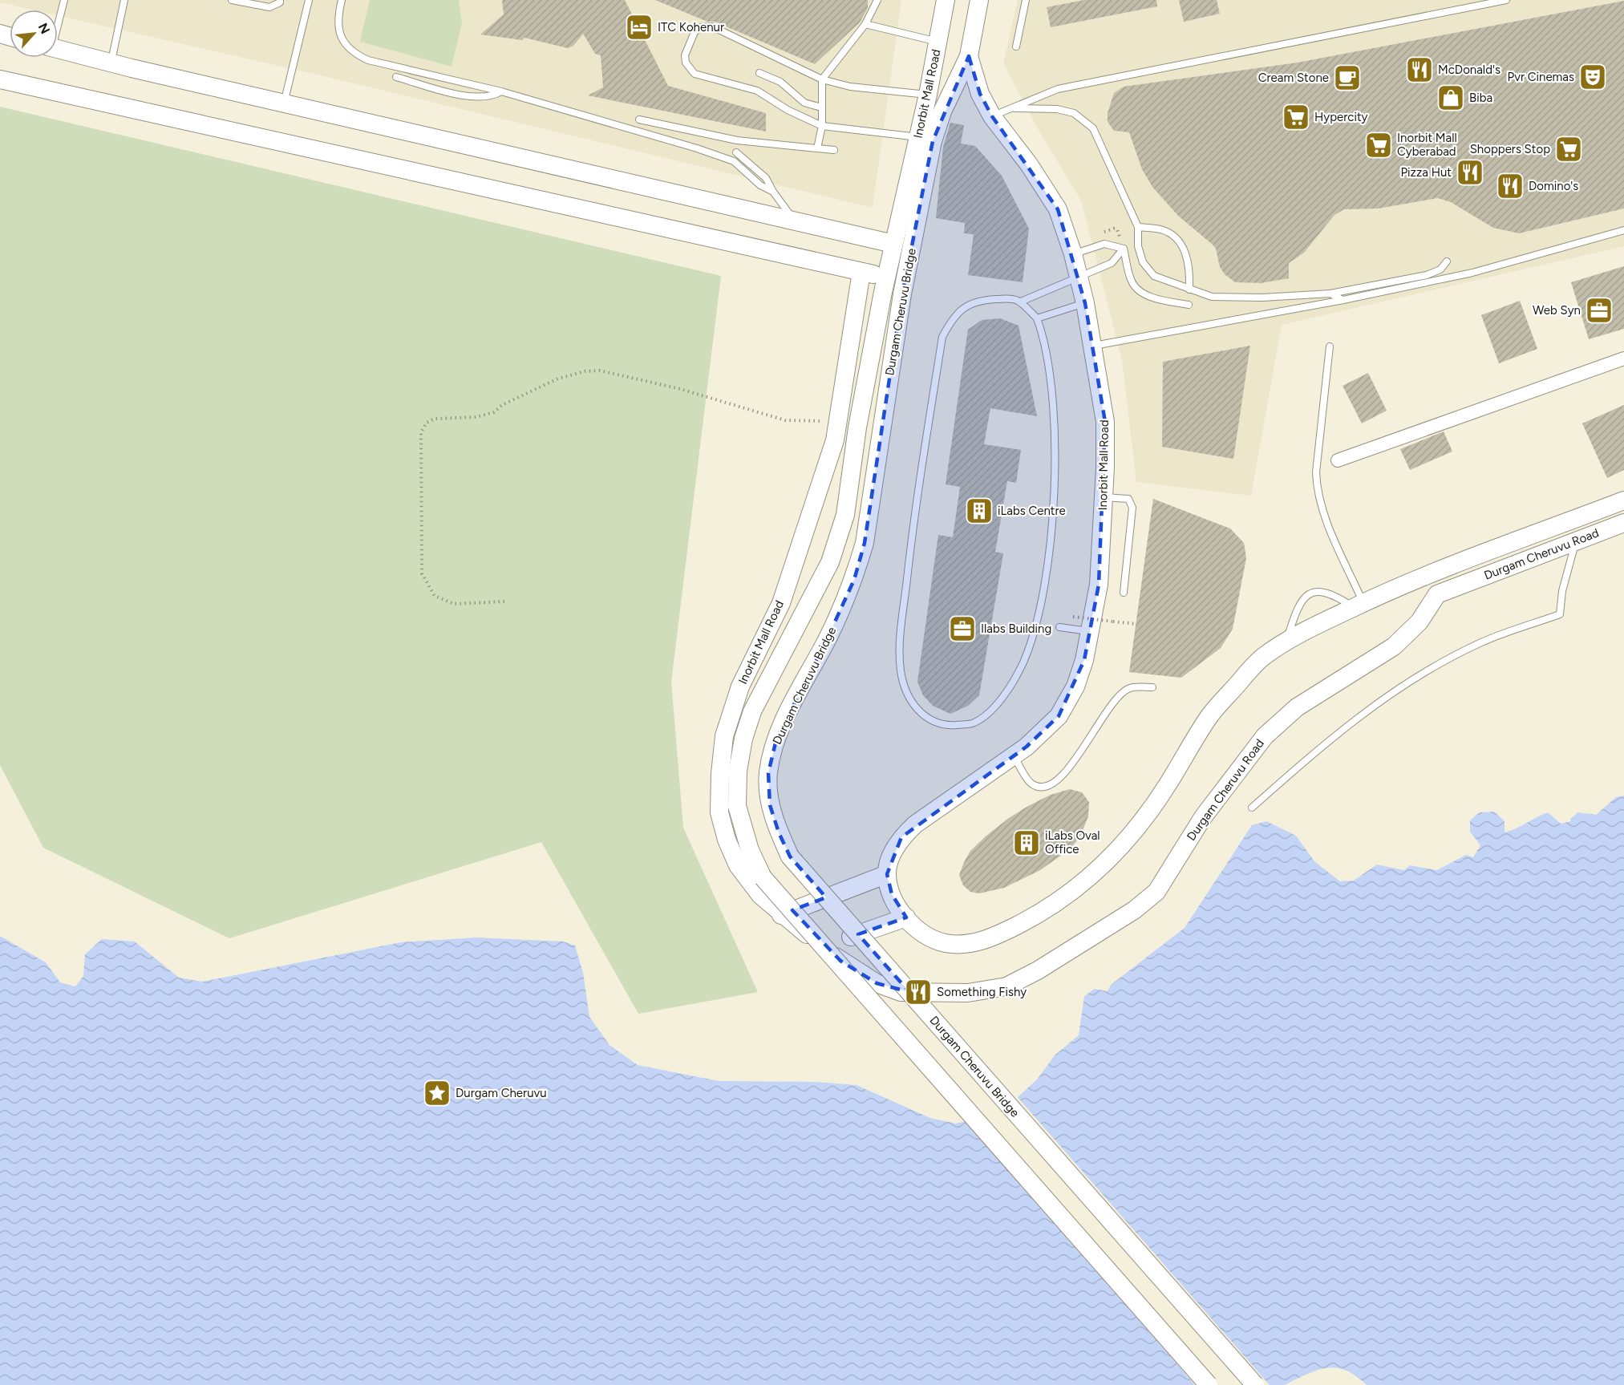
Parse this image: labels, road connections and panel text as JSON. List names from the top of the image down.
{
  "streets": {
    "main road": ["Inorbit Mall Road", "Durgam Cheruvu Bridge", "Durgam Cheruvu Road"]
  },
  "crossings": [
    ["Inorbit Mall Road", "Durgam Cheruvu Bridge"],
    ["Inorbit Mall Road", "Durgam Cheruvu Road"]
  ],
  "places": {
    "hotel": ["ITC Kohenur"],
    "restaurant": [
      "McDonald's",
      "Pizza Hut",
      "Domino's",
      "Something Fishy"
    ],
    "theatre": ["Pvr Cinemas"],
    "cafe": ["Cream Stone"],
    "shop": ["Biba"],
    "supermarket": ["Hypercity", "Inorbit Mall Cyberabad", "Shoppers Stop"],
    "office": ["Web Syn", "Ilabs Building"],
    "building": ["iLabs Centre", "iLabs Oval Office"],
    "place": ["Durgam Cheruvu"]
  },
  "north": "top right"
}
